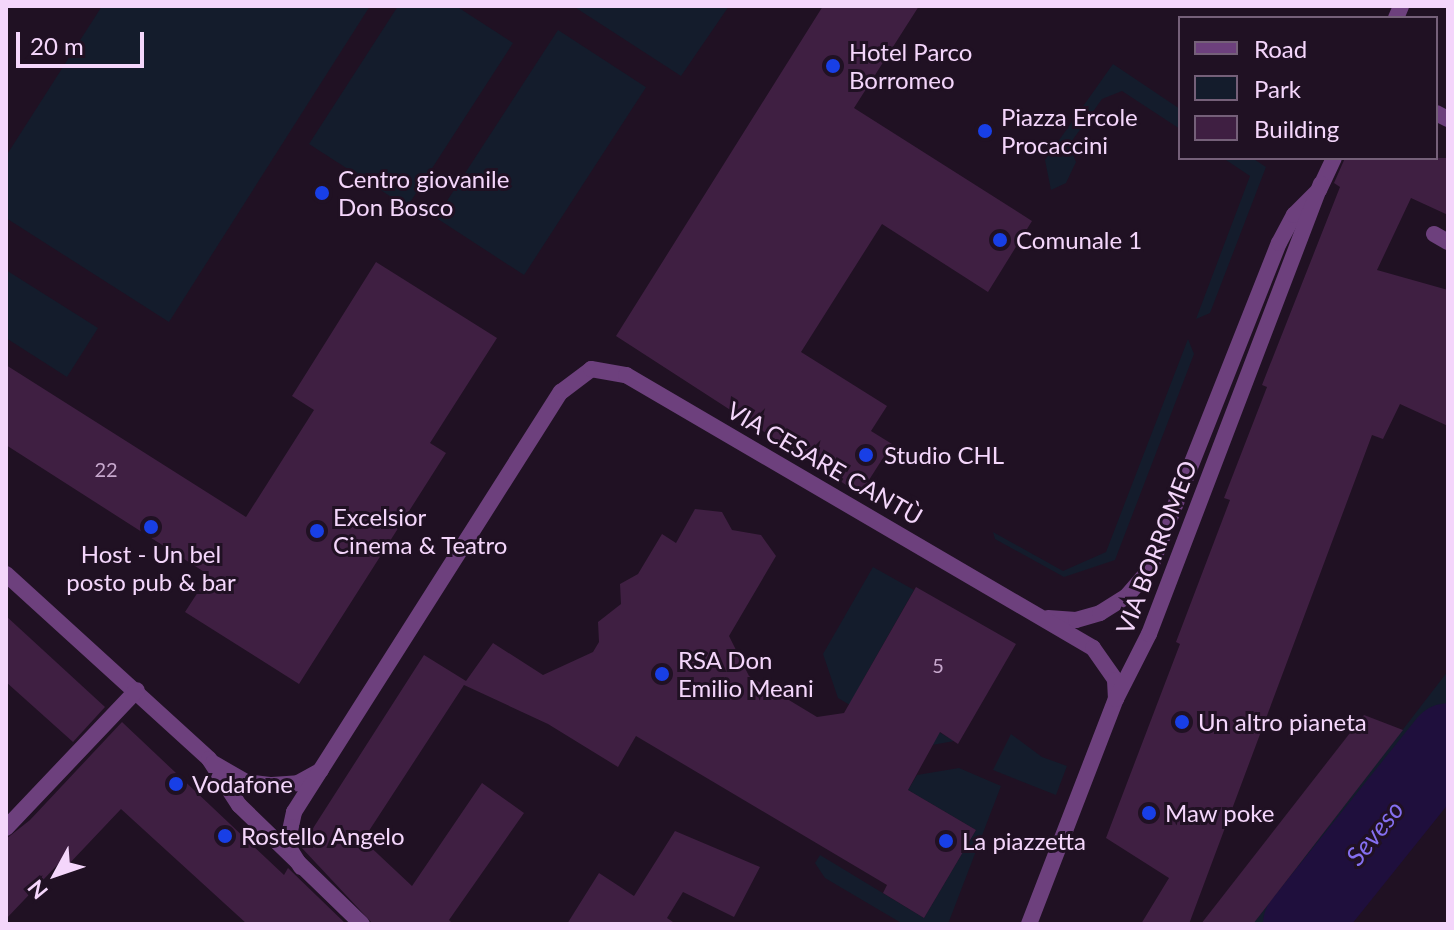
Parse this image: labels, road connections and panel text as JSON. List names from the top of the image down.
{
  "streets": {
    "street": ["VIA CESARE CANTÙ", "VIA BORROMEO"]
  },
  "crossings": [
    ["VIA CESARE CANTÙ", "VIA BORROMEO"]
  ],
  "water": ["Seveso"],
  "places": [
    "Hotel Parco Borromeo",
    "Piazza Ercole Procaccini",
    "Centro giovanile Don Bosco",
    "Comunale 1",
    "Studio CHL",
    "Host - Un bel posto pub & bar",
    "Excelsior Cinema & Teatro",
    "RSA Don Emilio Meani",
    "Un altro pianeta",
    "Vodafone",
    "Maw poke",
    "Rostello Angelo",
    "La piazzetta"
  ],
  "house_numbers": ["22", "5"],
  "legend": ["Road", "Park", "Building"],
  "scale_bar": "20 m",
  "north": "bottom left"
}
